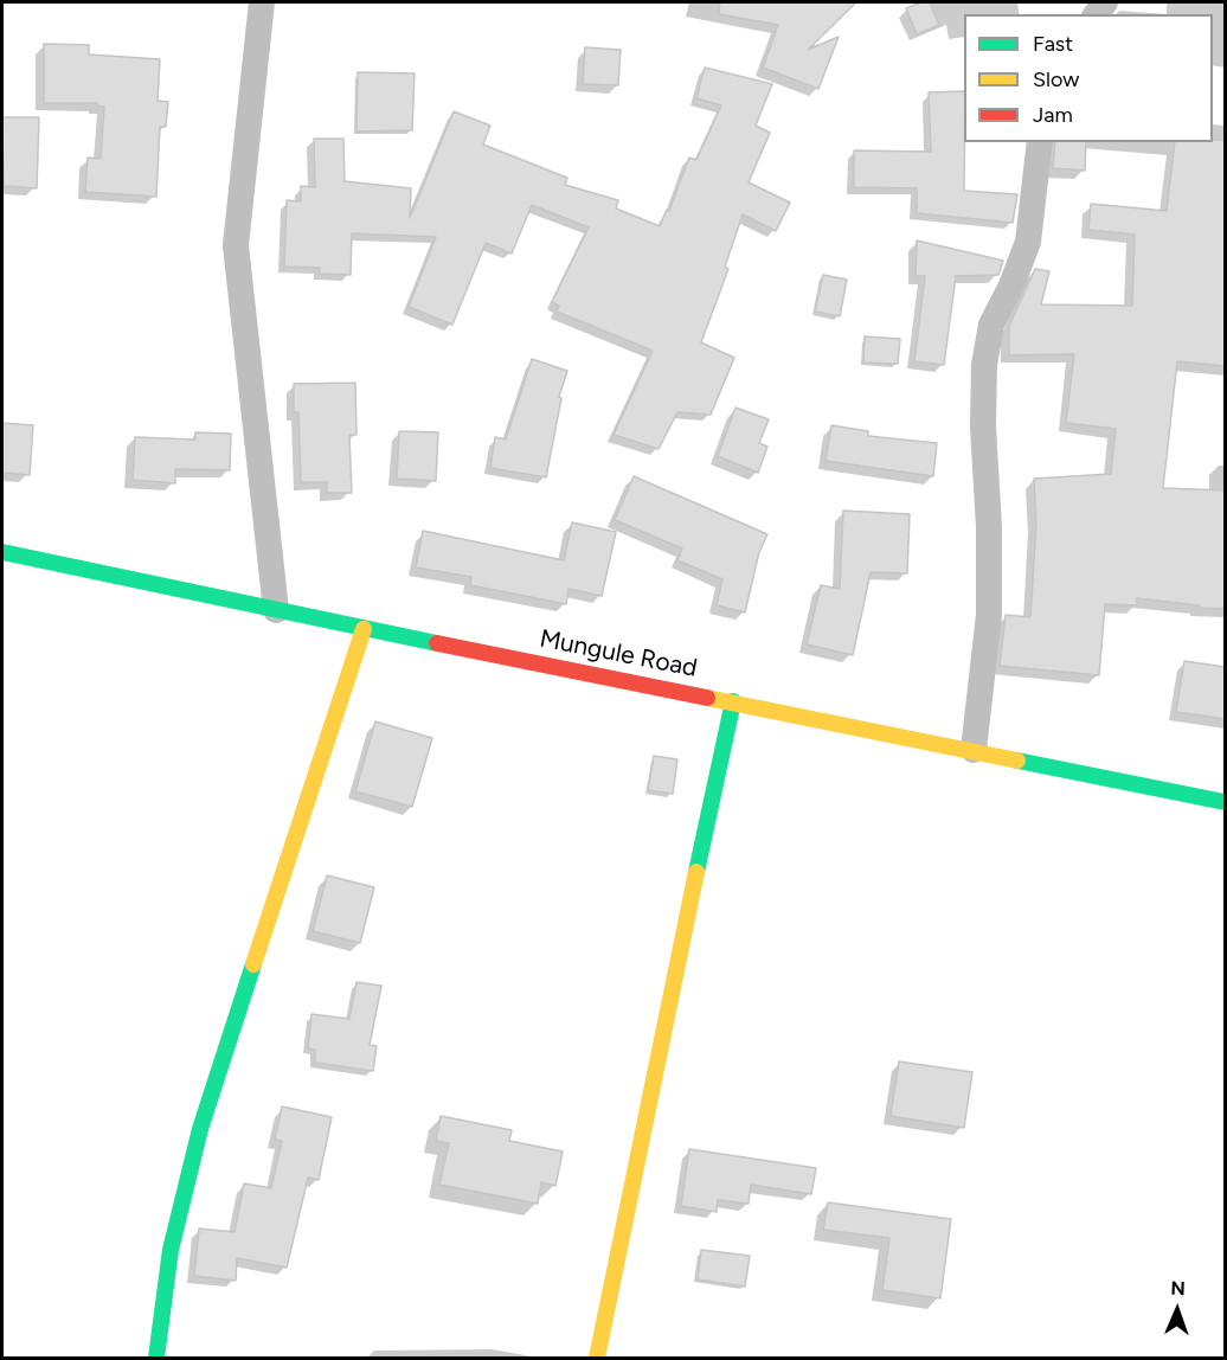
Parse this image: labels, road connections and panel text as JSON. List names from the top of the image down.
{
  "streets": {
    "street": ["Mungule Road"]
  },
  "legend": ["Fast", "Slow", "Jam"],
  "north": "top"
}
